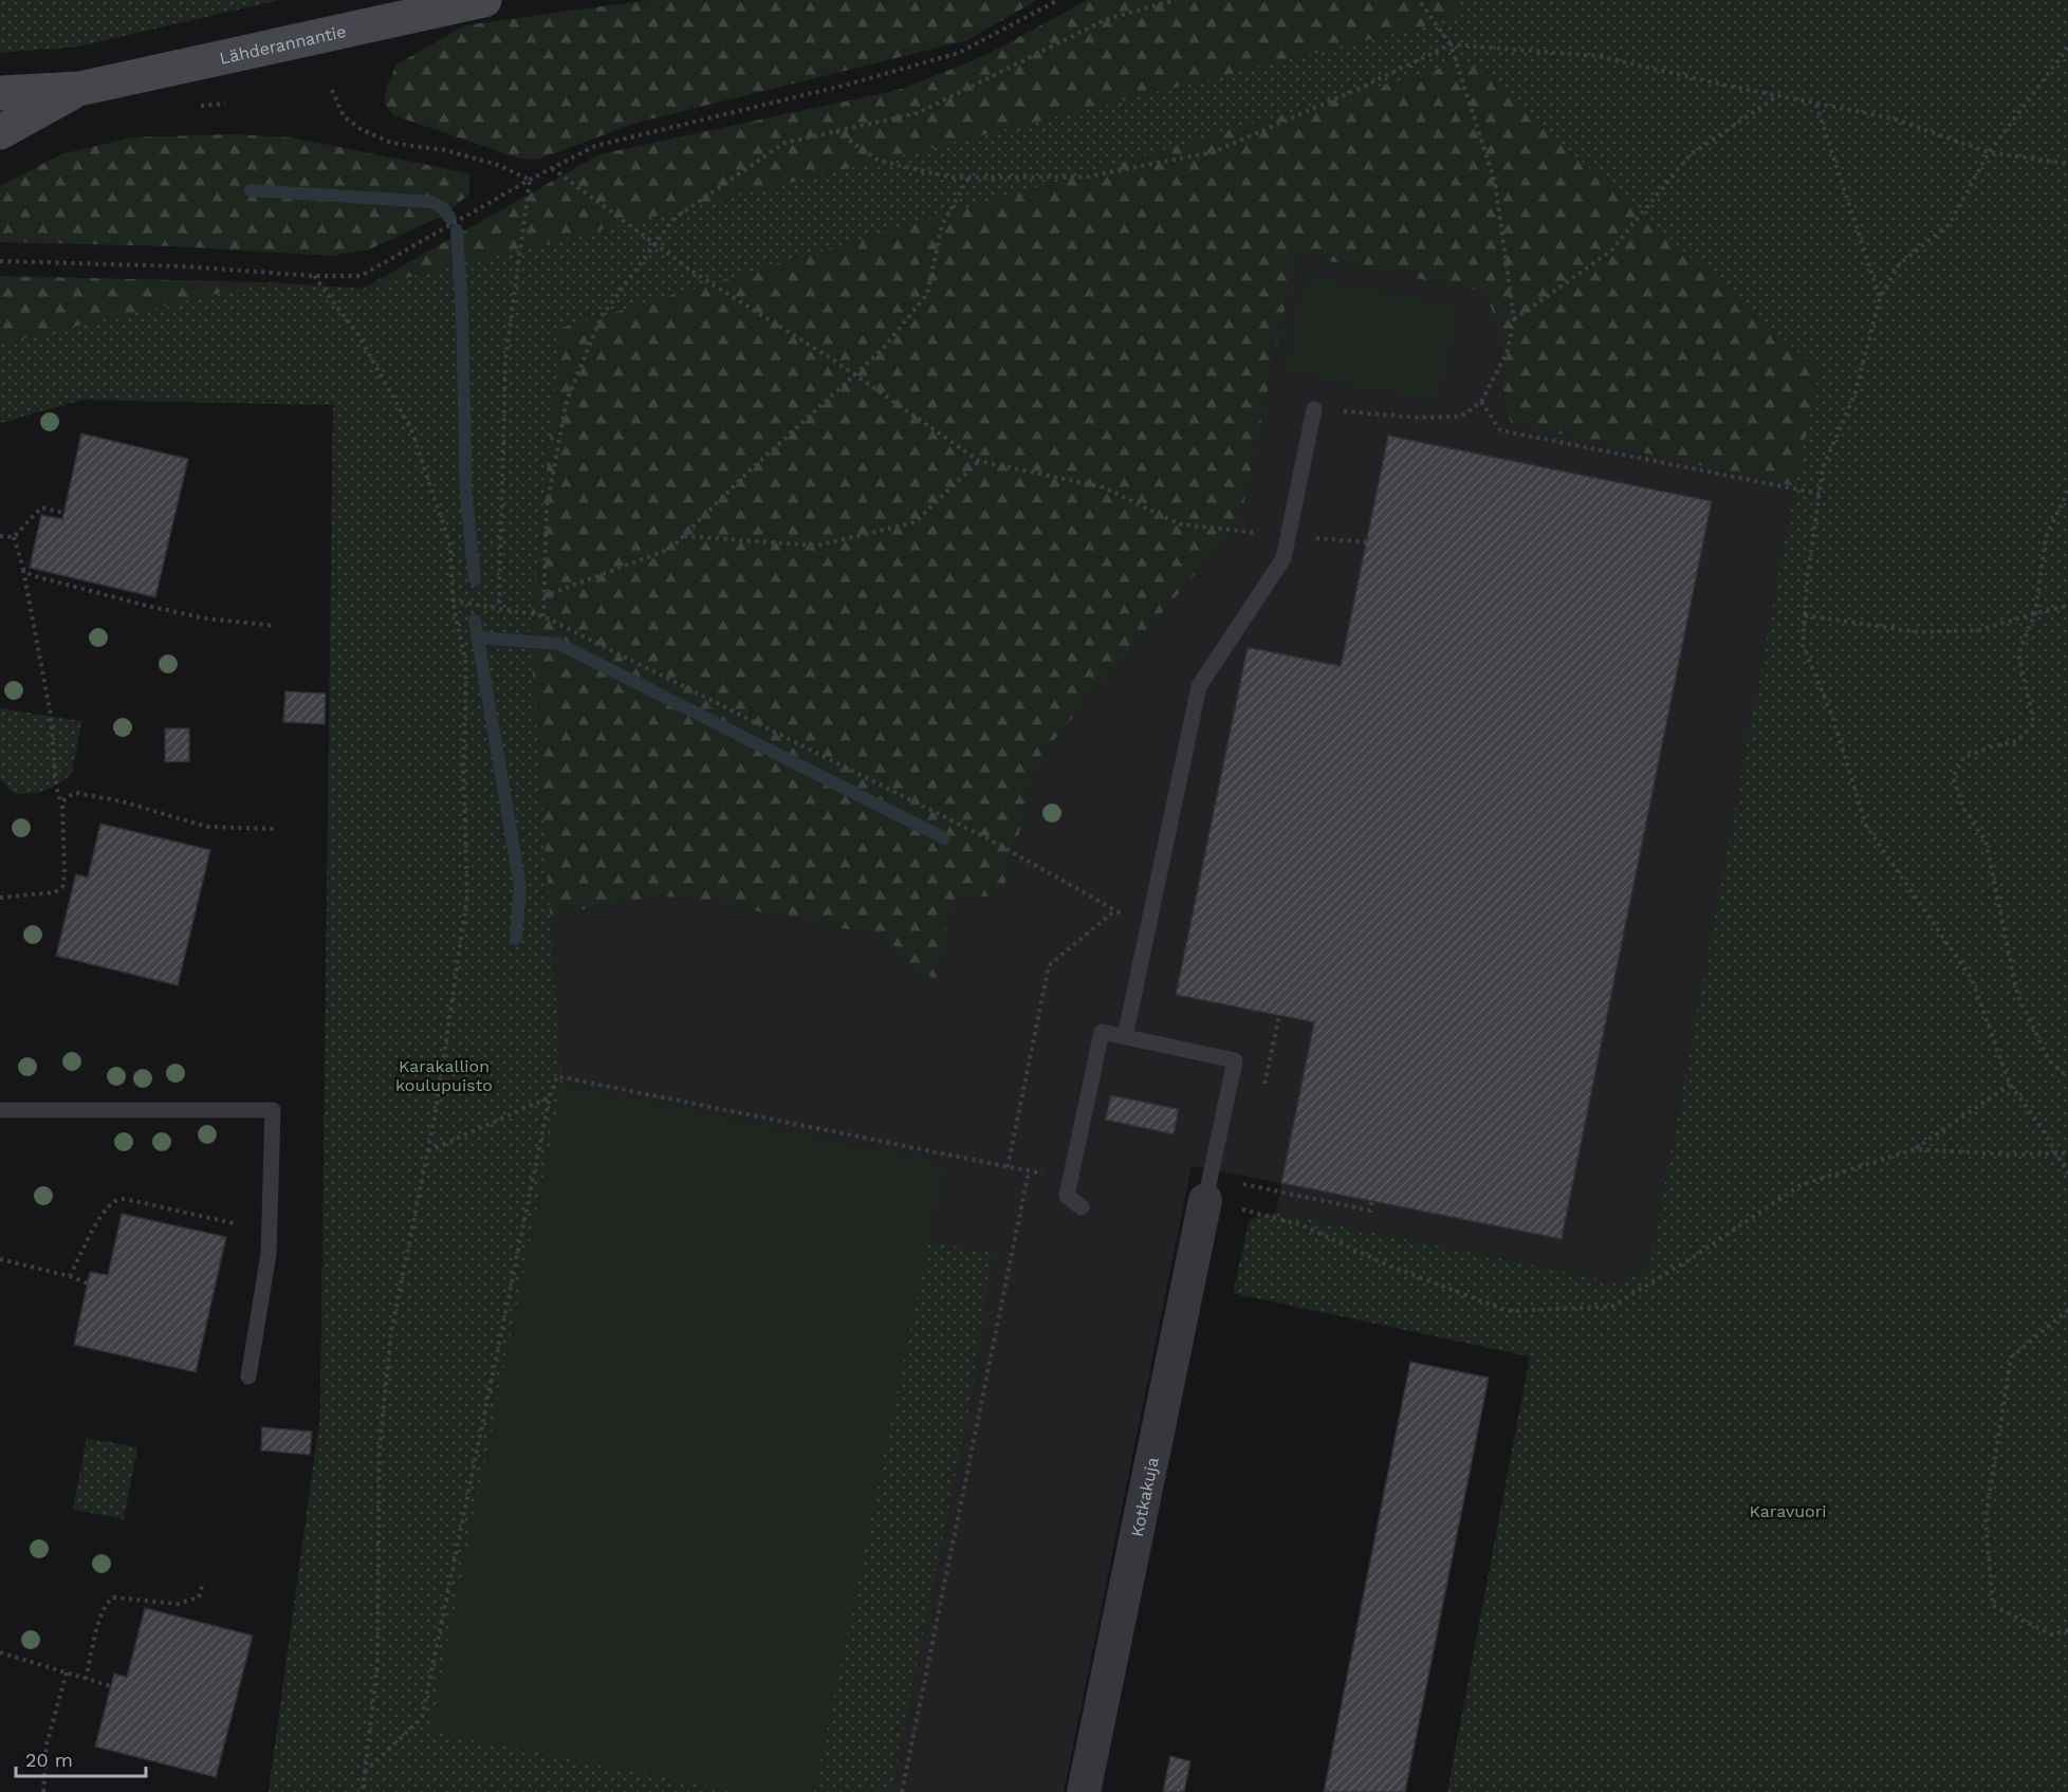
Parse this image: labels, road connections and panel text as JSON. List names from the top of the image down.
{
  "streets": {
    "main road": ["Lähderannantie"],
    "street": ["Kotkakuja"]
  },
  "parks": ["Karakallion koulupuisto", "Karavuori"],
  "scale_bar": "20 m"
}
